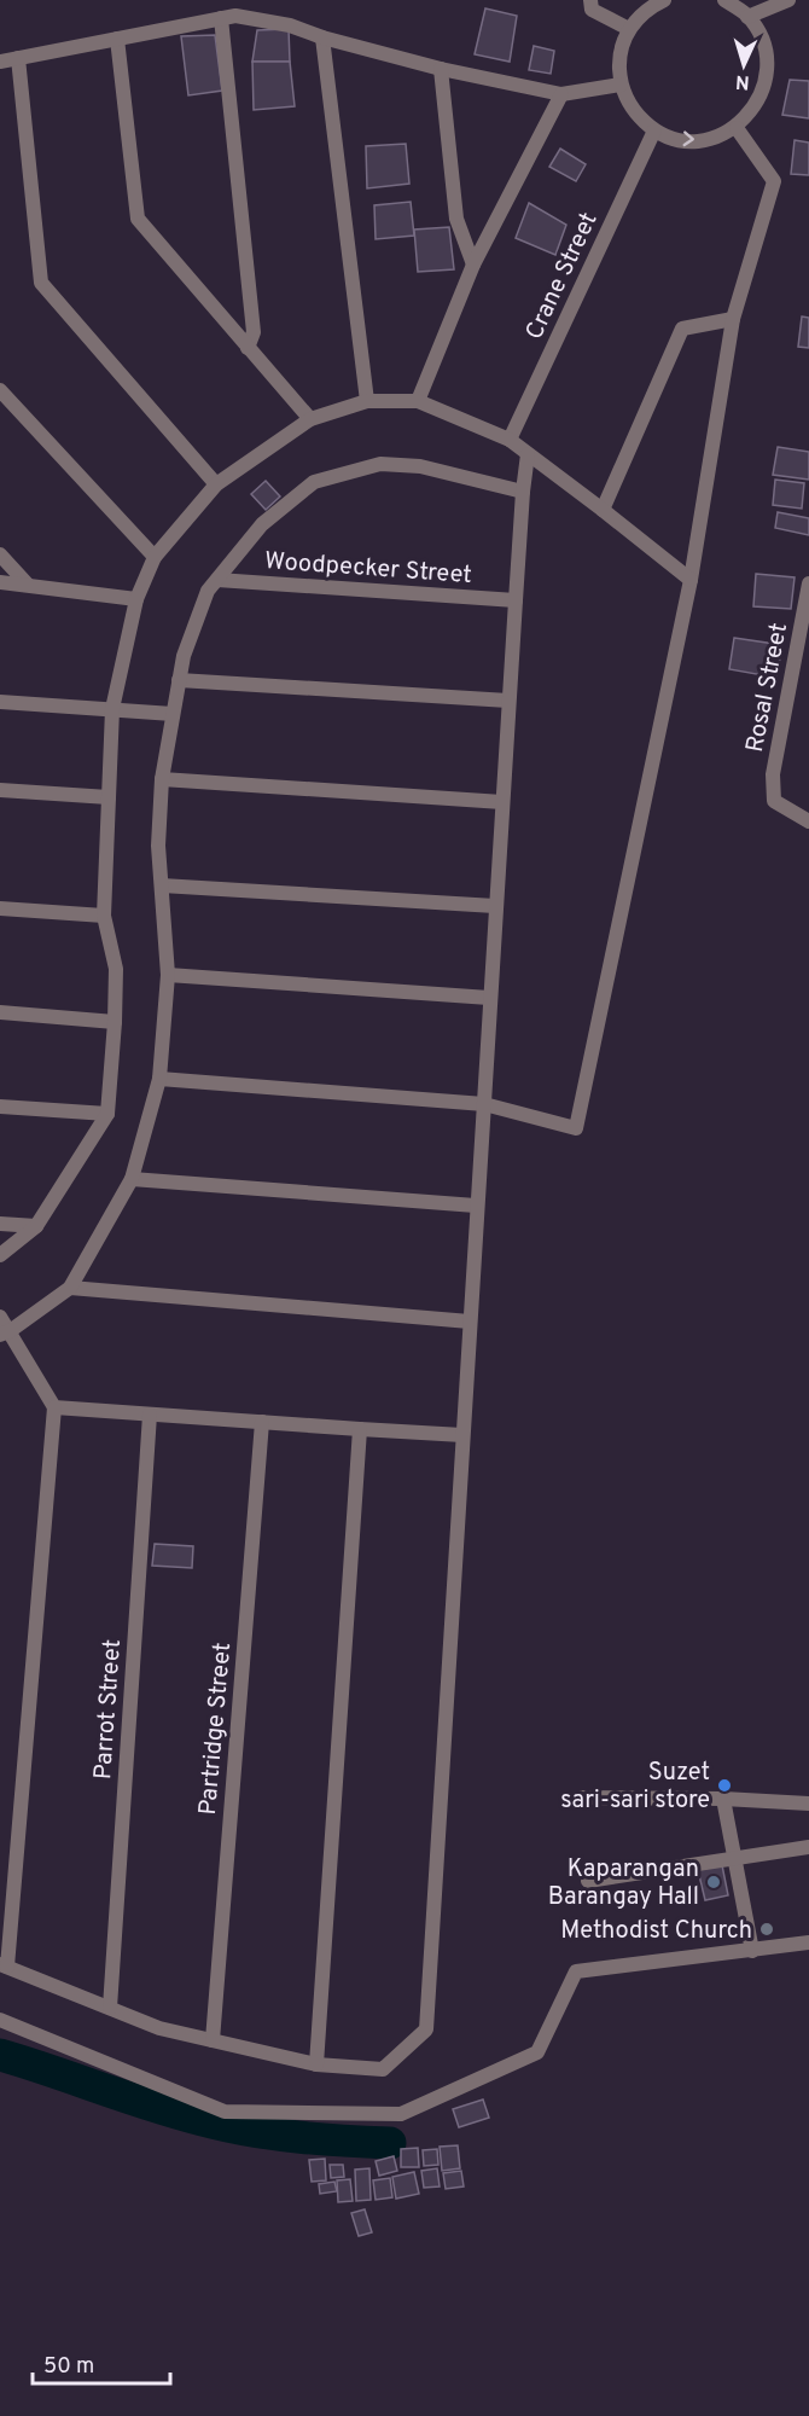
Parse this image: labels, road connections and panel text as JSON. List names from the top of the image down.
{
  "streets": {
    "street": [
      "Crane Street",
      "Woodpecker Street",
      "Rosal Street",
      "Parrot Street",
      "Partridge Street"
    ]
  },
  "places": ["Suzet sari-sari store", "Kaparangan Barangay Hall", "Methodist Church"],
  "scale_bar": "50 m",
  "north": "bottom"
}
